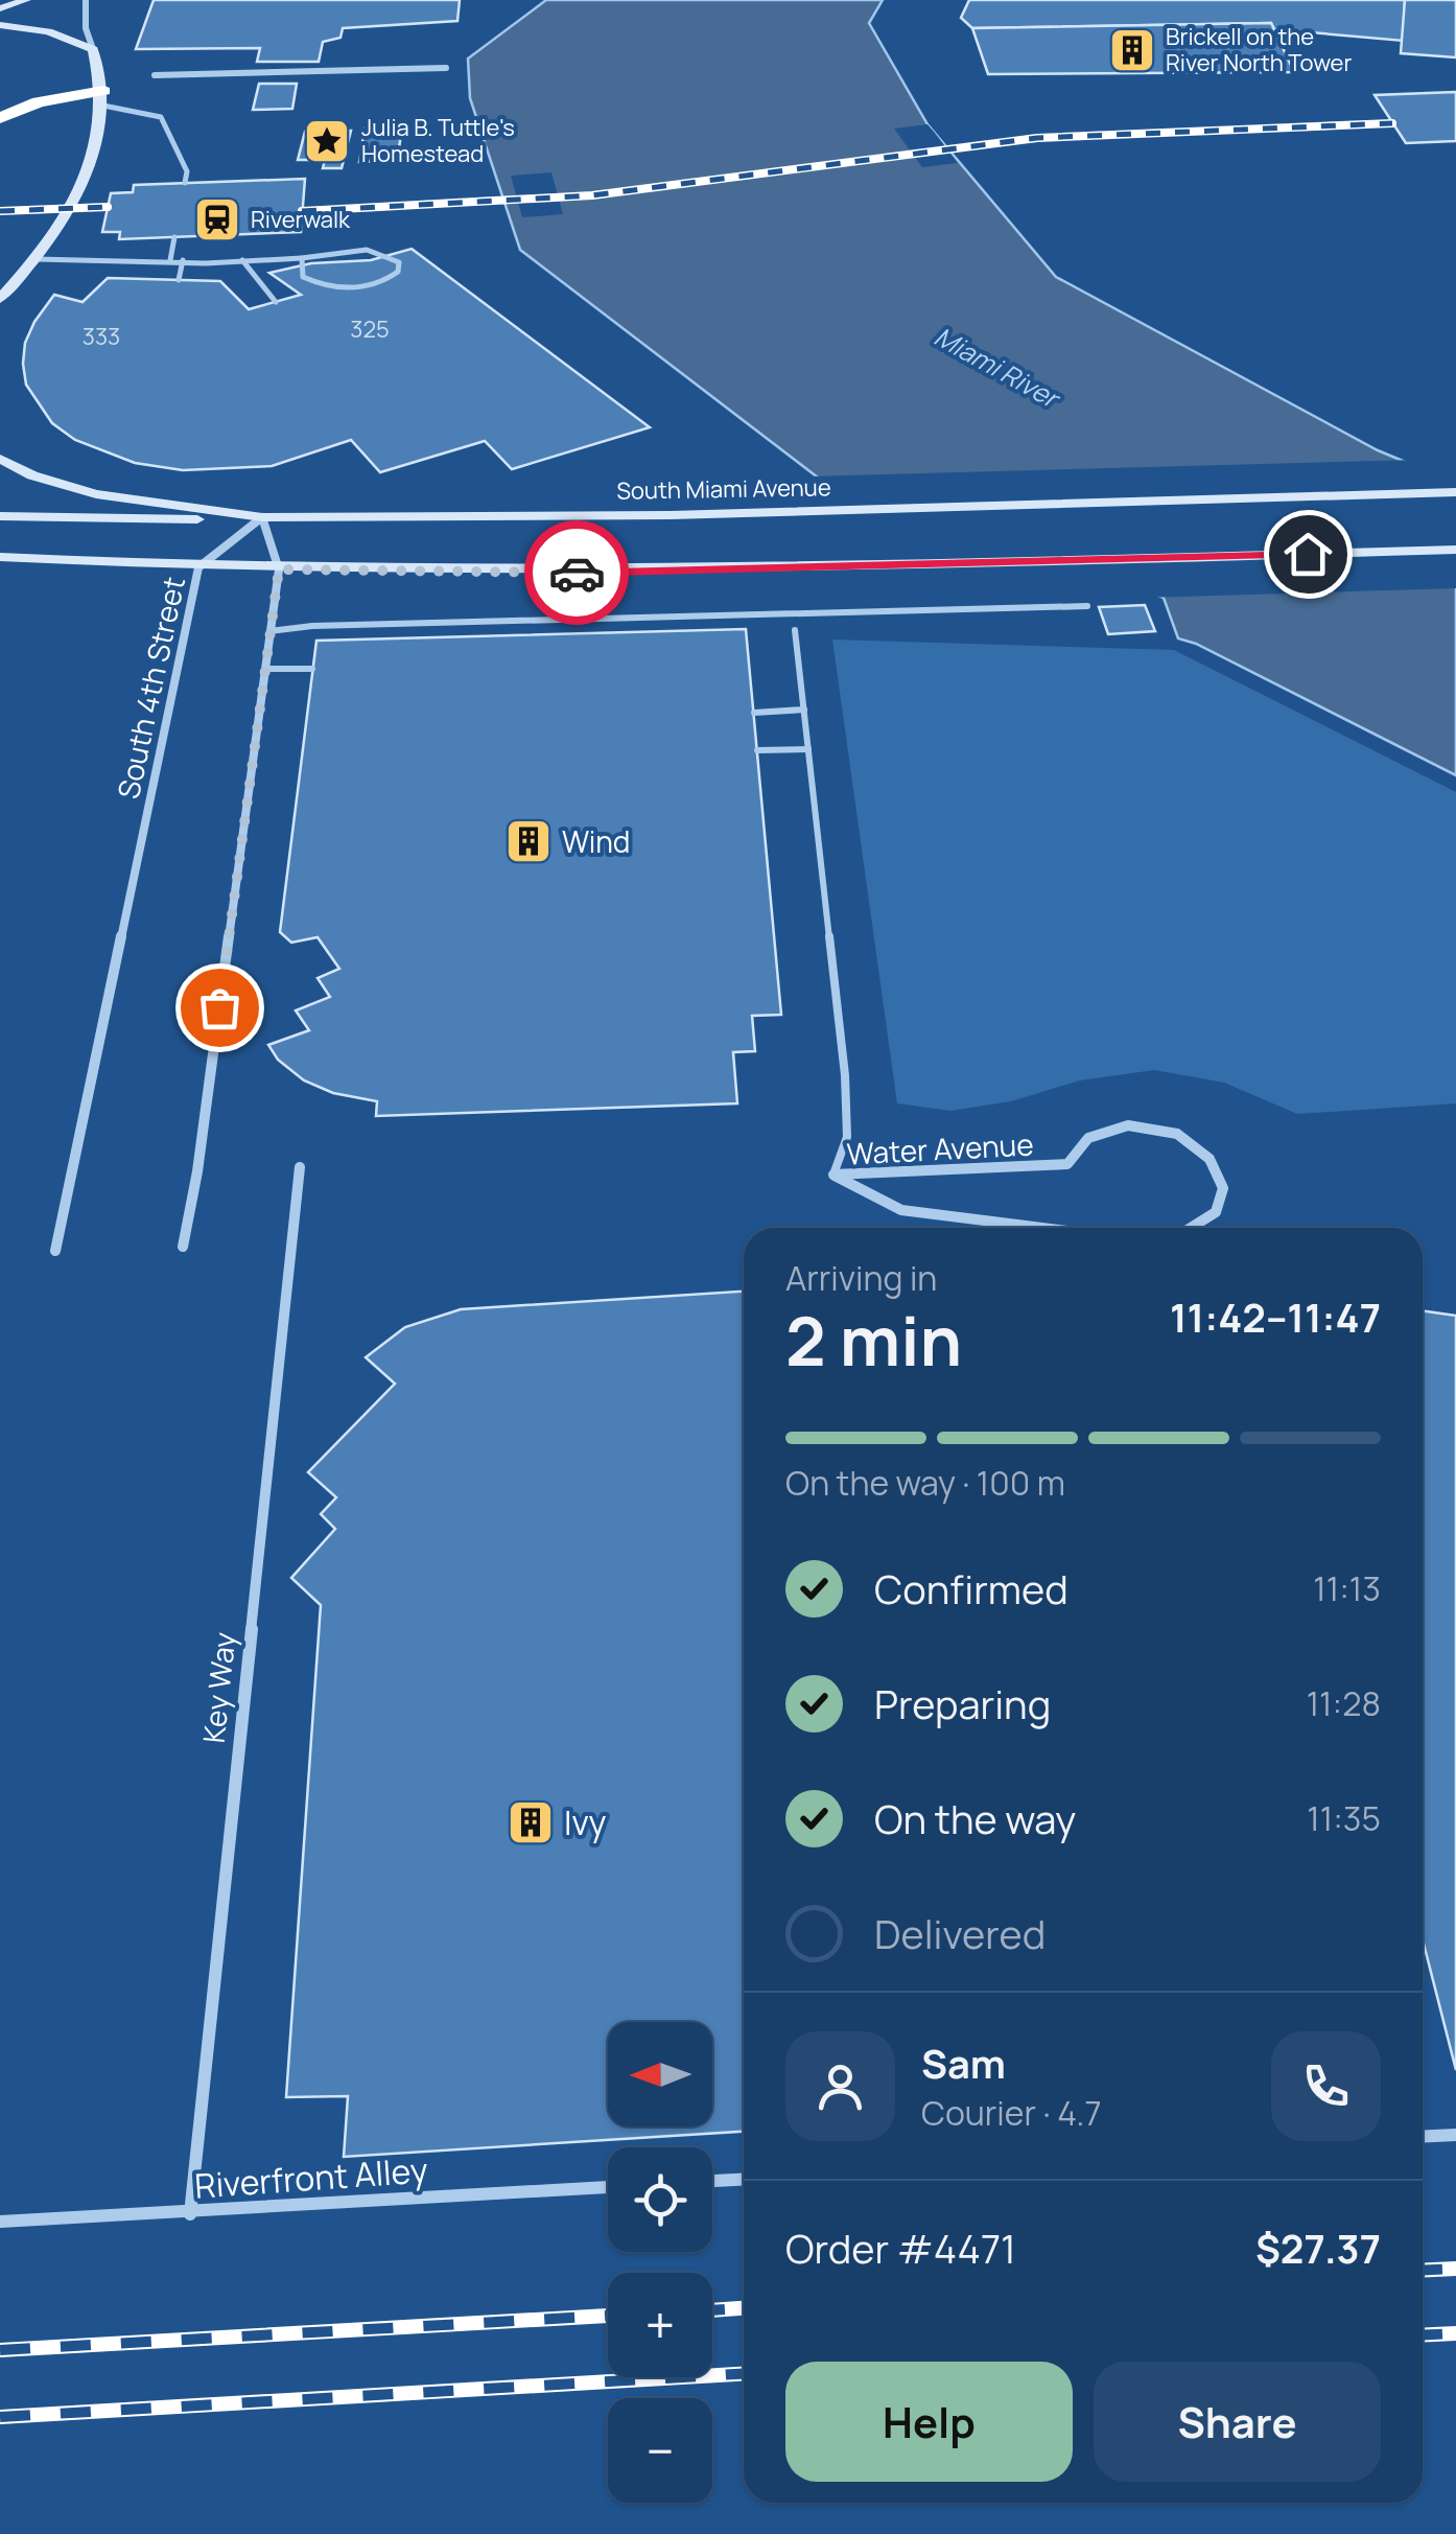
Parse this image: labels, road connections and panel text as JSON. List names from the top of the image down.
{
  "streets": {
    "main road": ["South Miami Avenue"],
    "street": [
      "South 4th Street",
      "Water Avenue",
      "Key Way",
      "Riverfront Alley"
    ]
  },
  "crossings": [
    ["South Miami Avenue", "South 4th Street"],
    ["Key Way", "Riverfront Alley"]
  ],
  "water": ["Miami River"],
  "places": {
    "building": ["Brickell on the River North Tower", "Wind", "Ivy"],
    "place": ["Julia B. Tuttle's Homestead"],
    "station": ["Riverwalk"]
  },
  "house_numbers": ["325", "333"],
  "north": "left",
  "page": {
    "heading": ["2 min", "Arriving in", "11:42–11:47"],
    "panel": [
      "Sam",
      "Courier · 4.7",
      "Order #4471",
      "$27.37"
    ],
    "bar": "On the way · 100 m",
    "list": [
      ["Confirmed", "11:13"],
      ["Preparing", "11:28"],
      ["On the way", "11:35"],
      "Delivered"
    ],
    "map_buttons": ["+", "−"],
    "buttons": ["Help", "Share"]
  }
}
